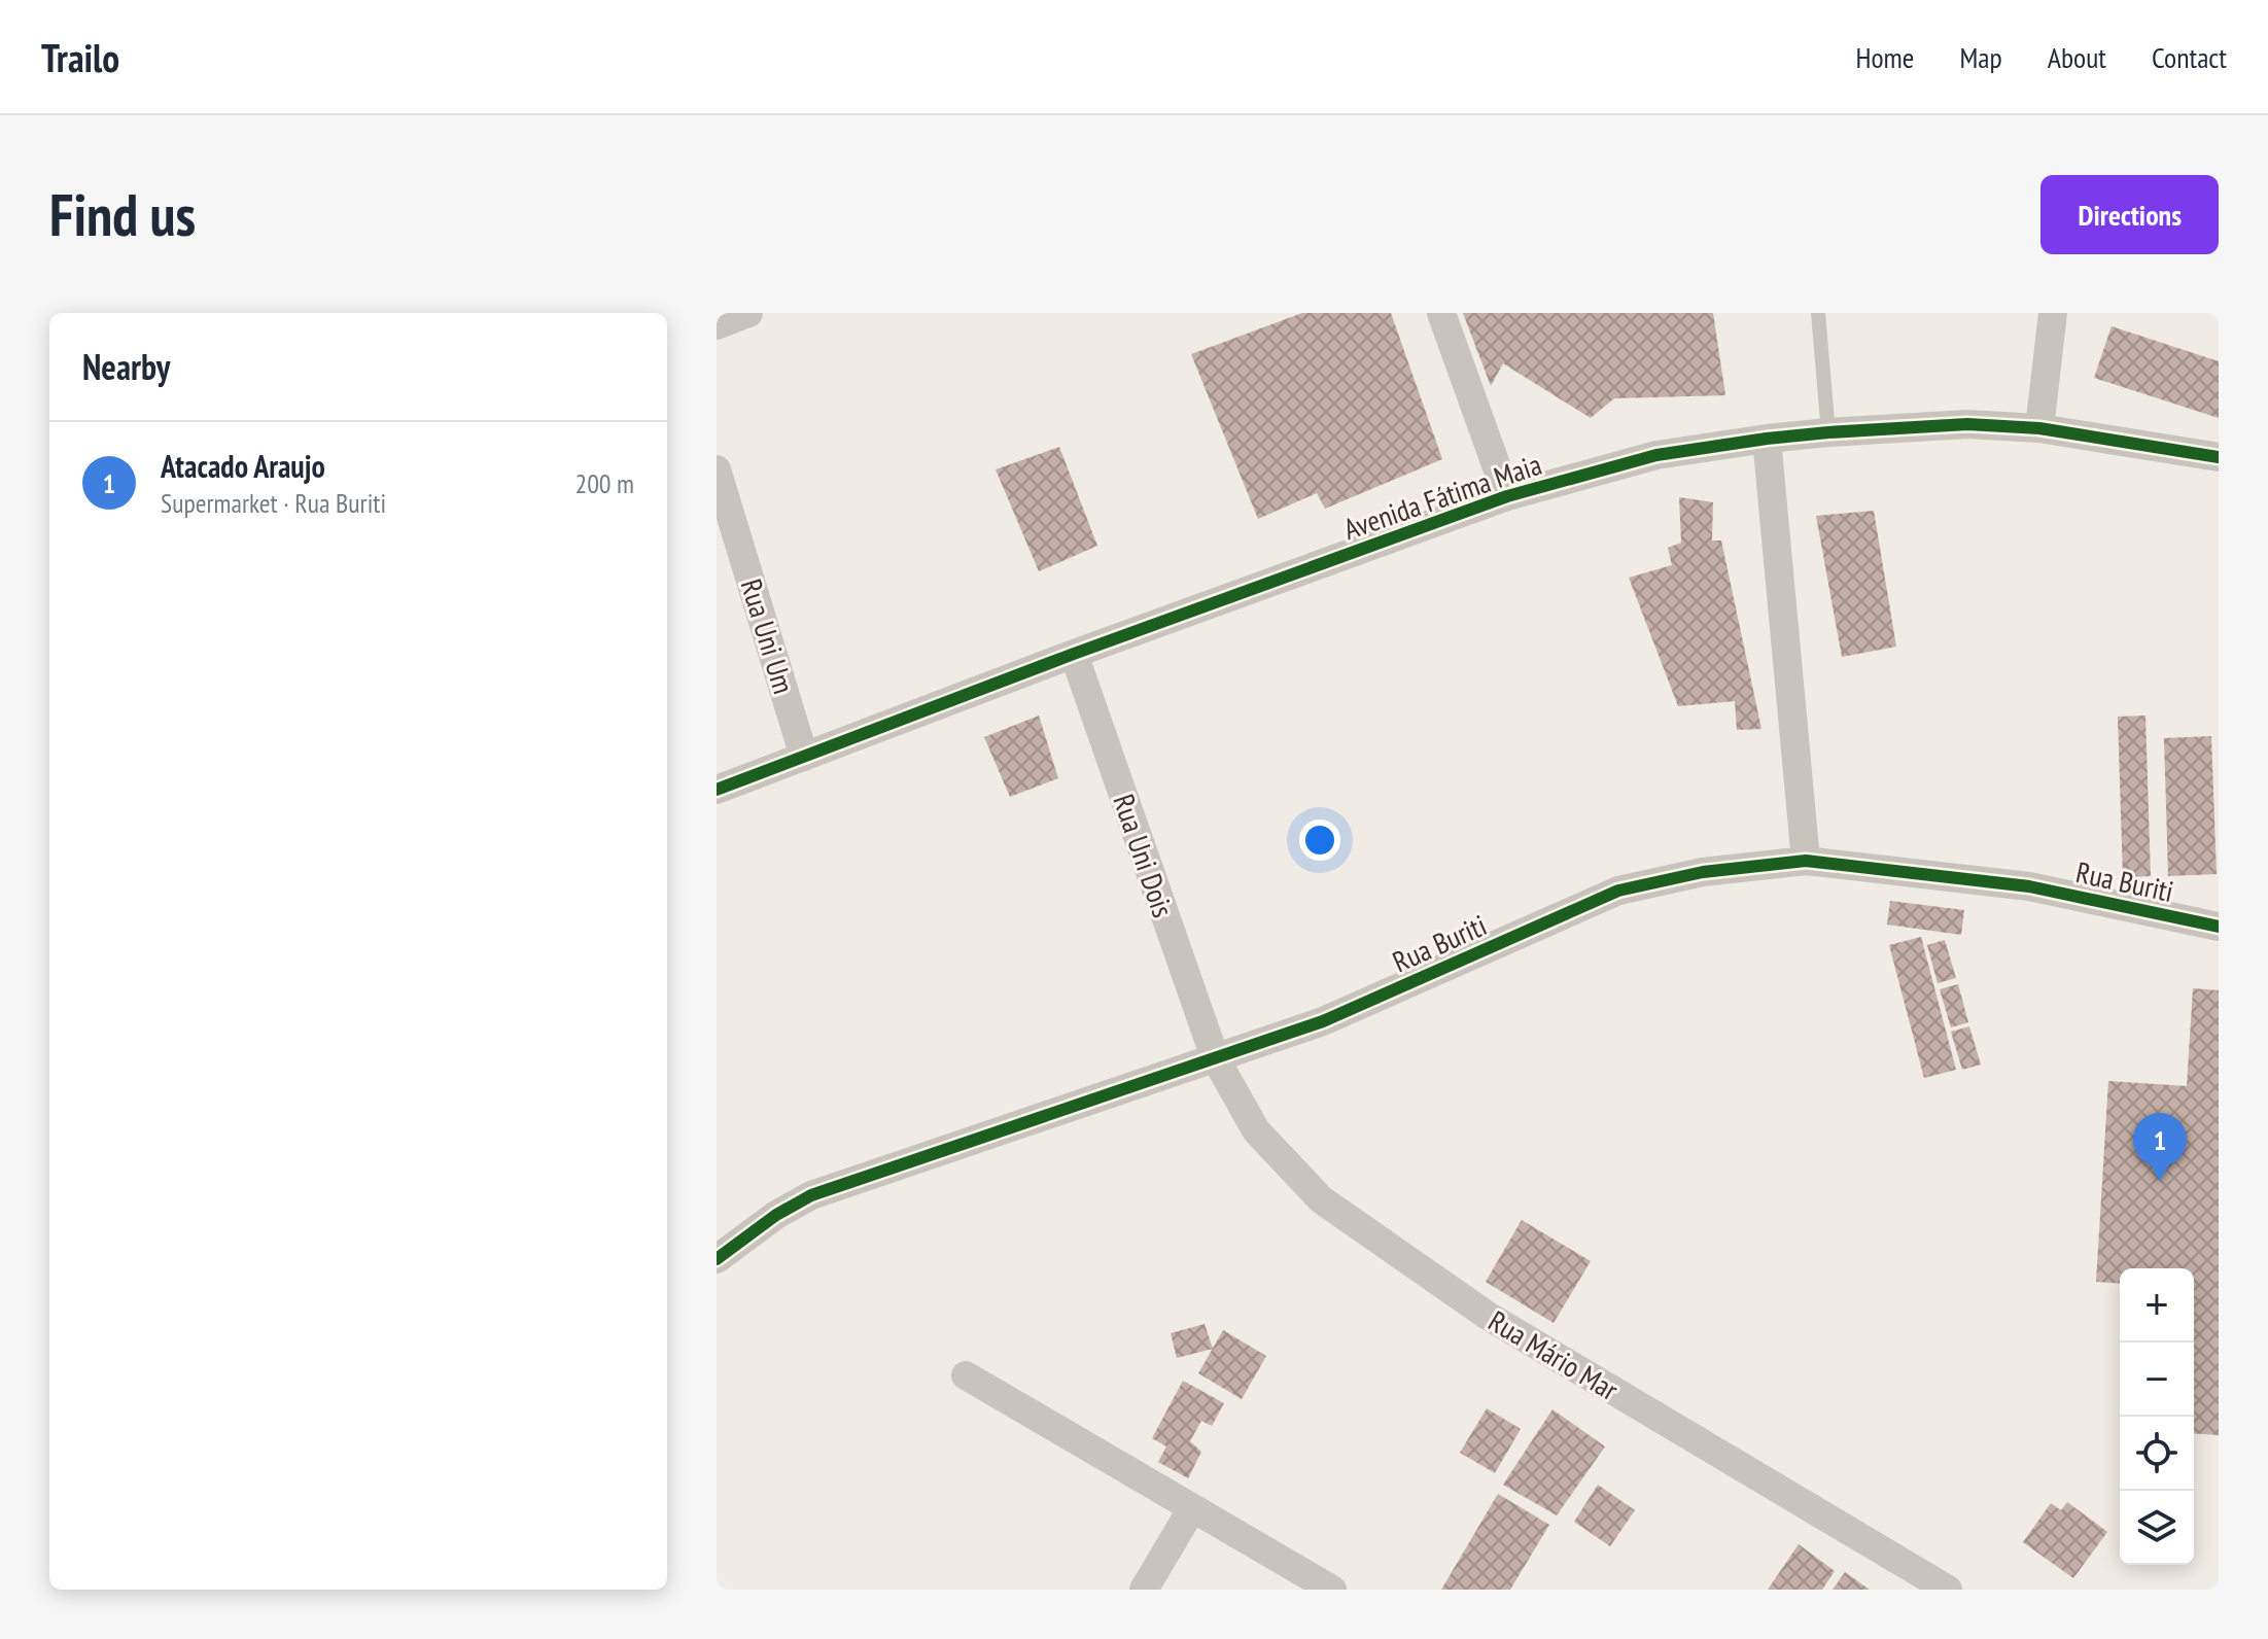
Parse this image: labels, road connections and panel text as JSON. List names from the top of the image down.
{
  "streets": {
    "street": [
      "Avenida Fátima Maia",
      "Rua Uni Um",
      "Rua Uni Dois",
      "Rua Buriti",
      "Rua Mário Mar"
    ]
  },
  "crossings": [
    ["Avenida Fátima Maia", "Rua Uni Um"],
    ["Avenida Fátima Maia", "Rua Uni Dois"],
    ["Rua Uni Dois", "Rua Buriti"],
    ["Rua Uni Dois", "Rua Mário Mar"],
    ["Rua Buriti", "Rua Mário Mar"]
  ],
  "page": {
    "header": "Trailo",
    "nav": [
      "Home",
      "Map",
      "About",
      "Contact"
    ],
    "buttons": "Directions",
    "title": "Find us",
    "heading": "Nearby",
    "list": [
      {
        "mark": "1",
        "name": "Atacado Araujo",
        "note": "Supermarket · Rua Buriti",
        "value": "200 m"
      }
    ],
    "pins": "1",
    "map_buttons": ["+", "−"]
  }
}
